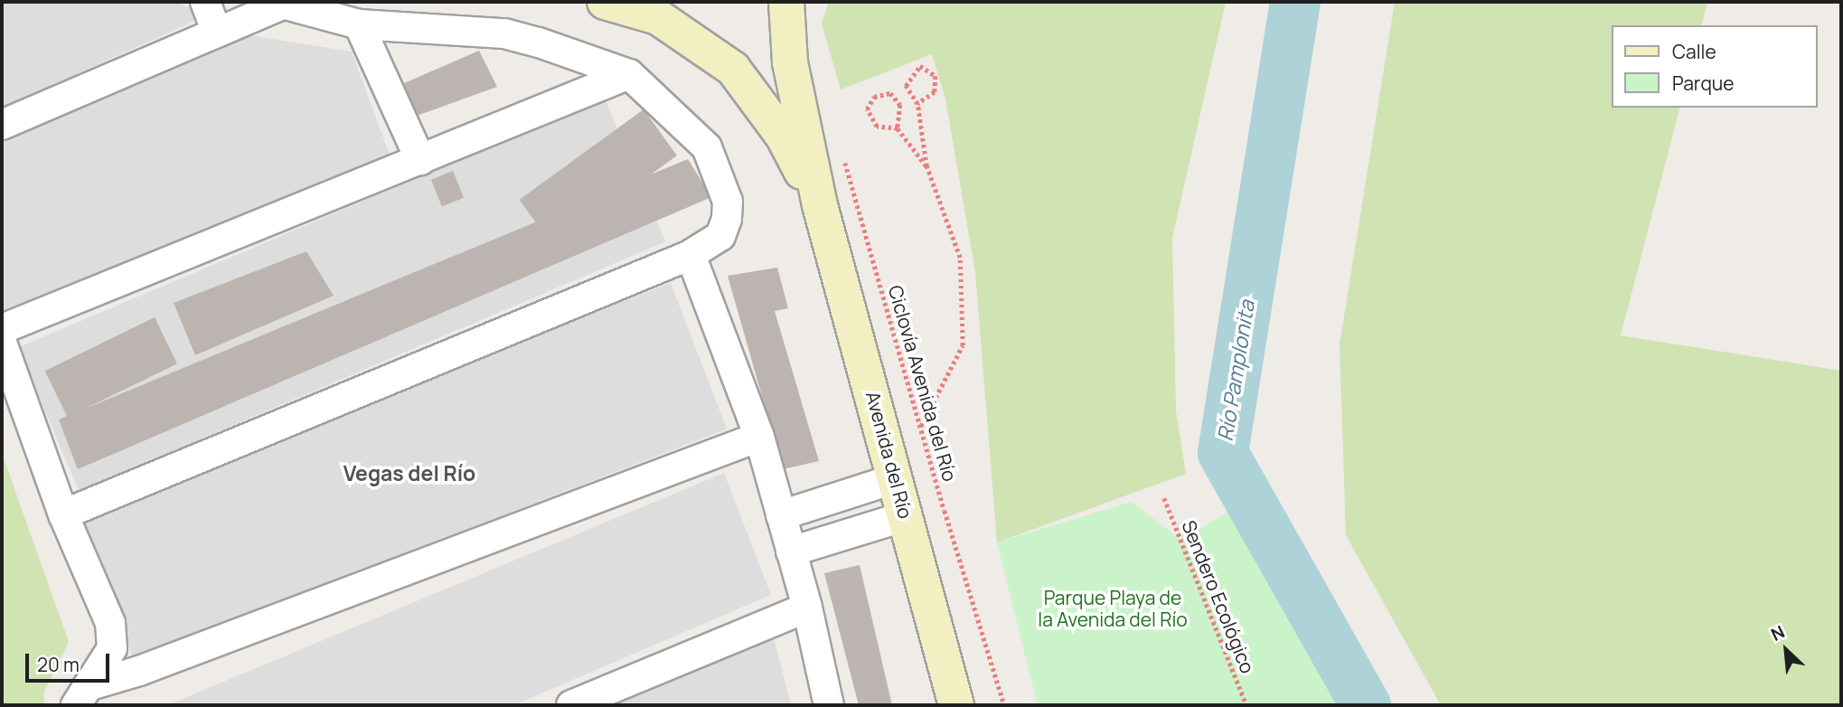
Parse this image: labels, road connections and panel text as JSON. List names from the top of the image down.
{
  "streets": {
    "main road": ["Avenida del Río"],
    "path": ["Ciclovía Avenida del Río", "Sendero Ecológico"]
  },
  "districts": ["Vegas del Río"],
  "water": ["Río Pamplonita"],
  "parks": ["Parque Playa de la Avenida del Río"],
  "legend": ["Calle", "Parque"],
  "scale_bar": "20 m",
  "north": "top left"
}
